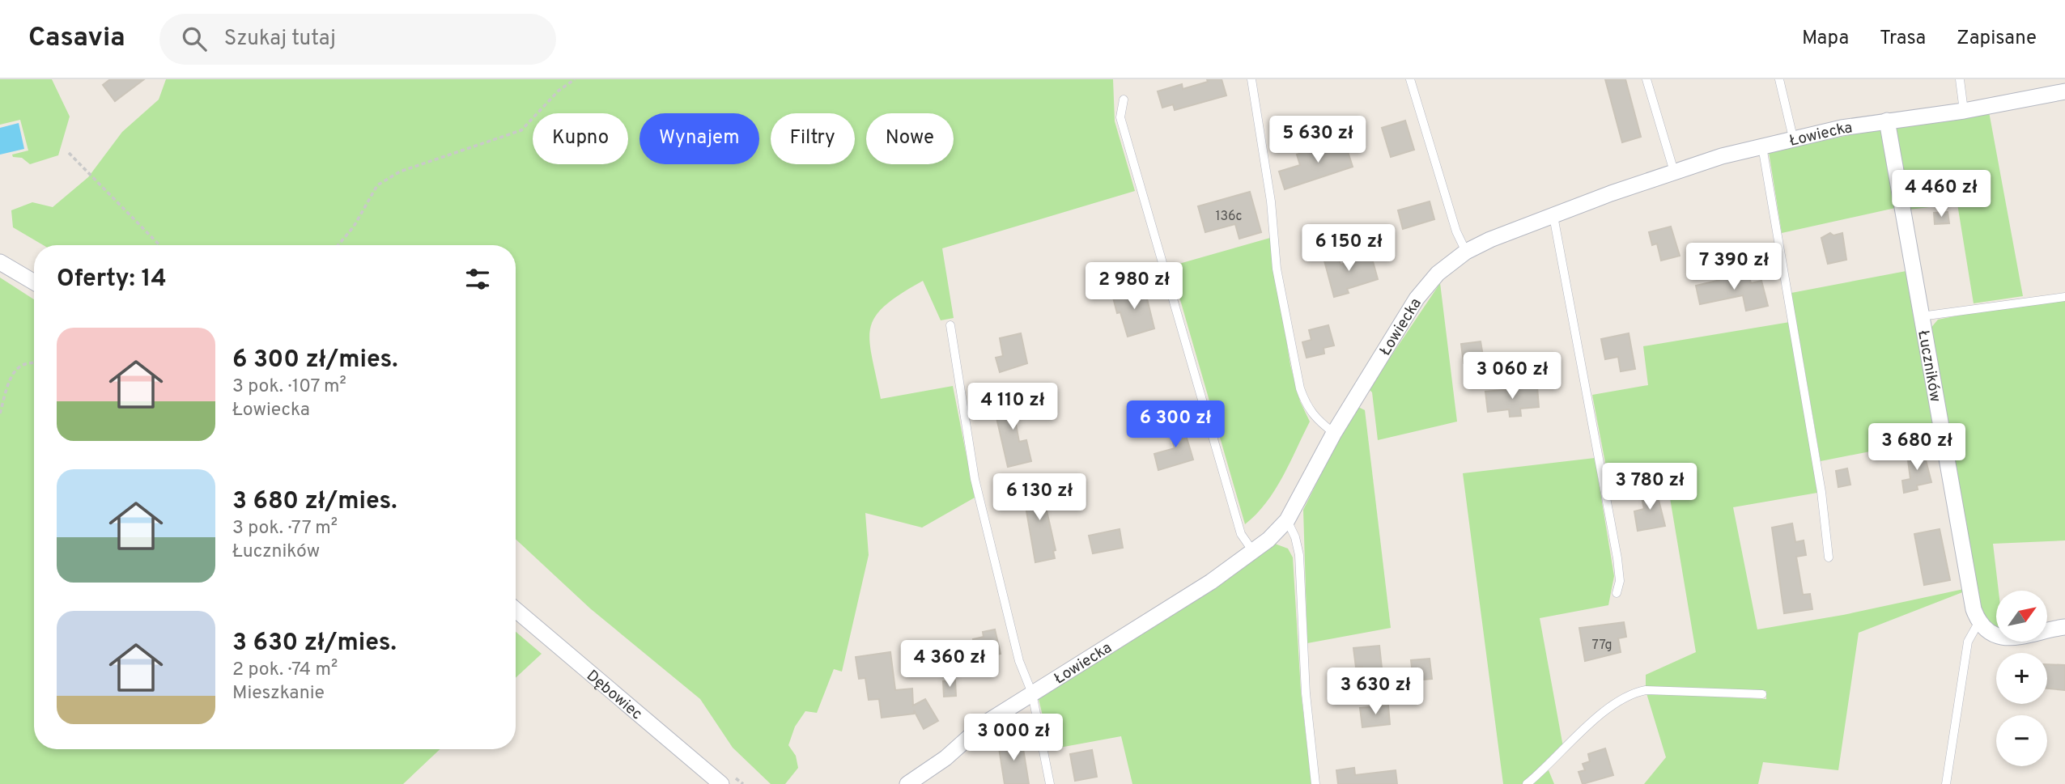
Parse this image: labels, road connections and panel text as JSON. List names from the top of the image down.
{
  "streets": {
    "street": ["Łowiecka", "Łuczników", "Dębowiec"]
  },
  "crossings": [
    ["Łowiecka", "Łuczników"]
  ],
  "house_numbers": ["136c", "77g"],
  "north": "top right",
  "page": {
    "header": "Casavia",
    "search": "Szukaj tutaj",
    "nav": ["Mapa", "Trasa", "Zapisane"],
    "chip": [
      "Kupno",
      "Wynajem",
      "Filtry",
      "Nowe"
    ],
    "price": [
      "5 630 zł",
      "4 460 zł",
      "6 150 zł",
      "7 390 zł",
      "2 980 zł",
      "3 060 zł",
      "4 110 zł",
      "6 300 zł",
      "3 680 zł",
      "3 780 zł",
      "6 130 zł",
      "4 360 zł",
      "3 630 zł",
      "3 000 zł"
    ],
    "heading": "Oferty: 14",
    "list": [
      {
        "name": "6 300 zł/mies.",
        "note": "3 pok. · 107 m² · Łowiecka"
      },
      {
        "name": "3 680 zł/mies.",
        "note": "3 pok. · 77 m² · Łuczników"
      },
      {
        "name": "3 630 zł/mies.",
        "note": "2 pok. · 74 m² · Mieszkanie"
      }
    ],
    "map_buttons": ["+", "−"]
  }
}
